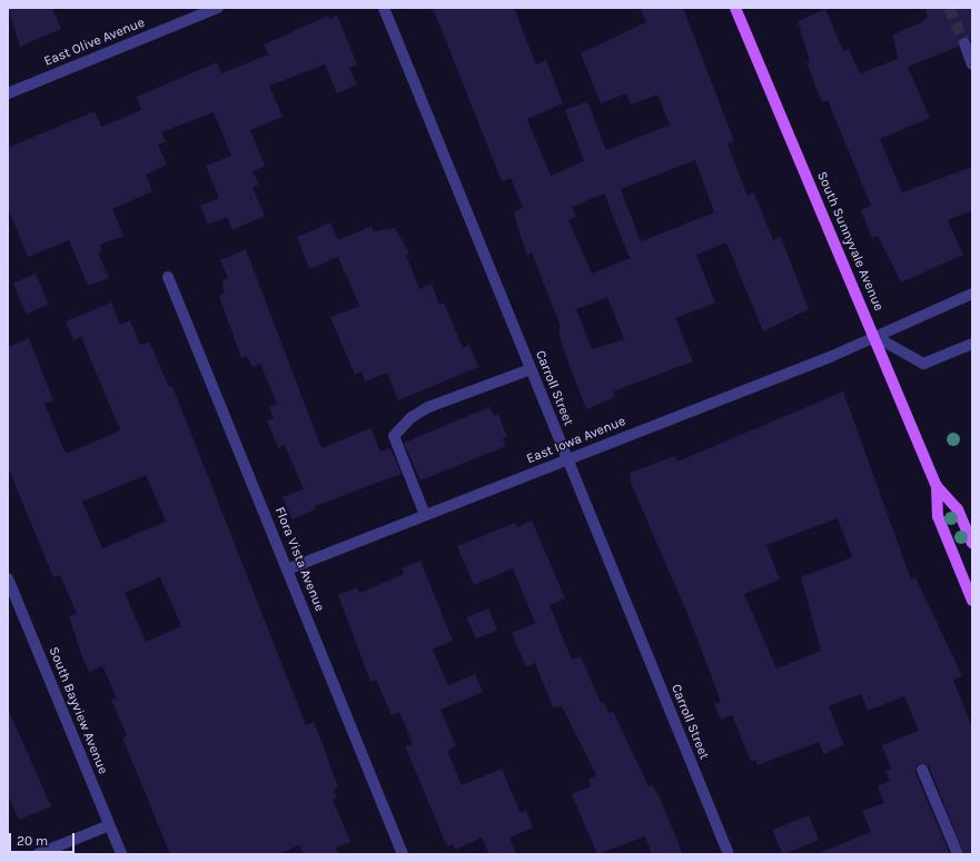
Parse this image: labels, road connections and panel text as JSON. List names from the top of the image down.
{
  "streets": {
    "main road": ["South Sunnyvale Avenue"],
    "street": [
      "East Olive Avenue",
      "Carroll Street",
      "East Iowa Avenue",
      "Flora Vista Avenue",
      "South Bayview Avenue"
    ]
  },
  "crossings": [
    ["South Sunnyvale Avenue", "East Iowa Avenue"],
    ["Carroll Street", "East Iowa Avenue"],
    ["East Iowa Avenue", "Flora Vista Avenue"]
  ],
  "scale_bar": "20 m"
}
